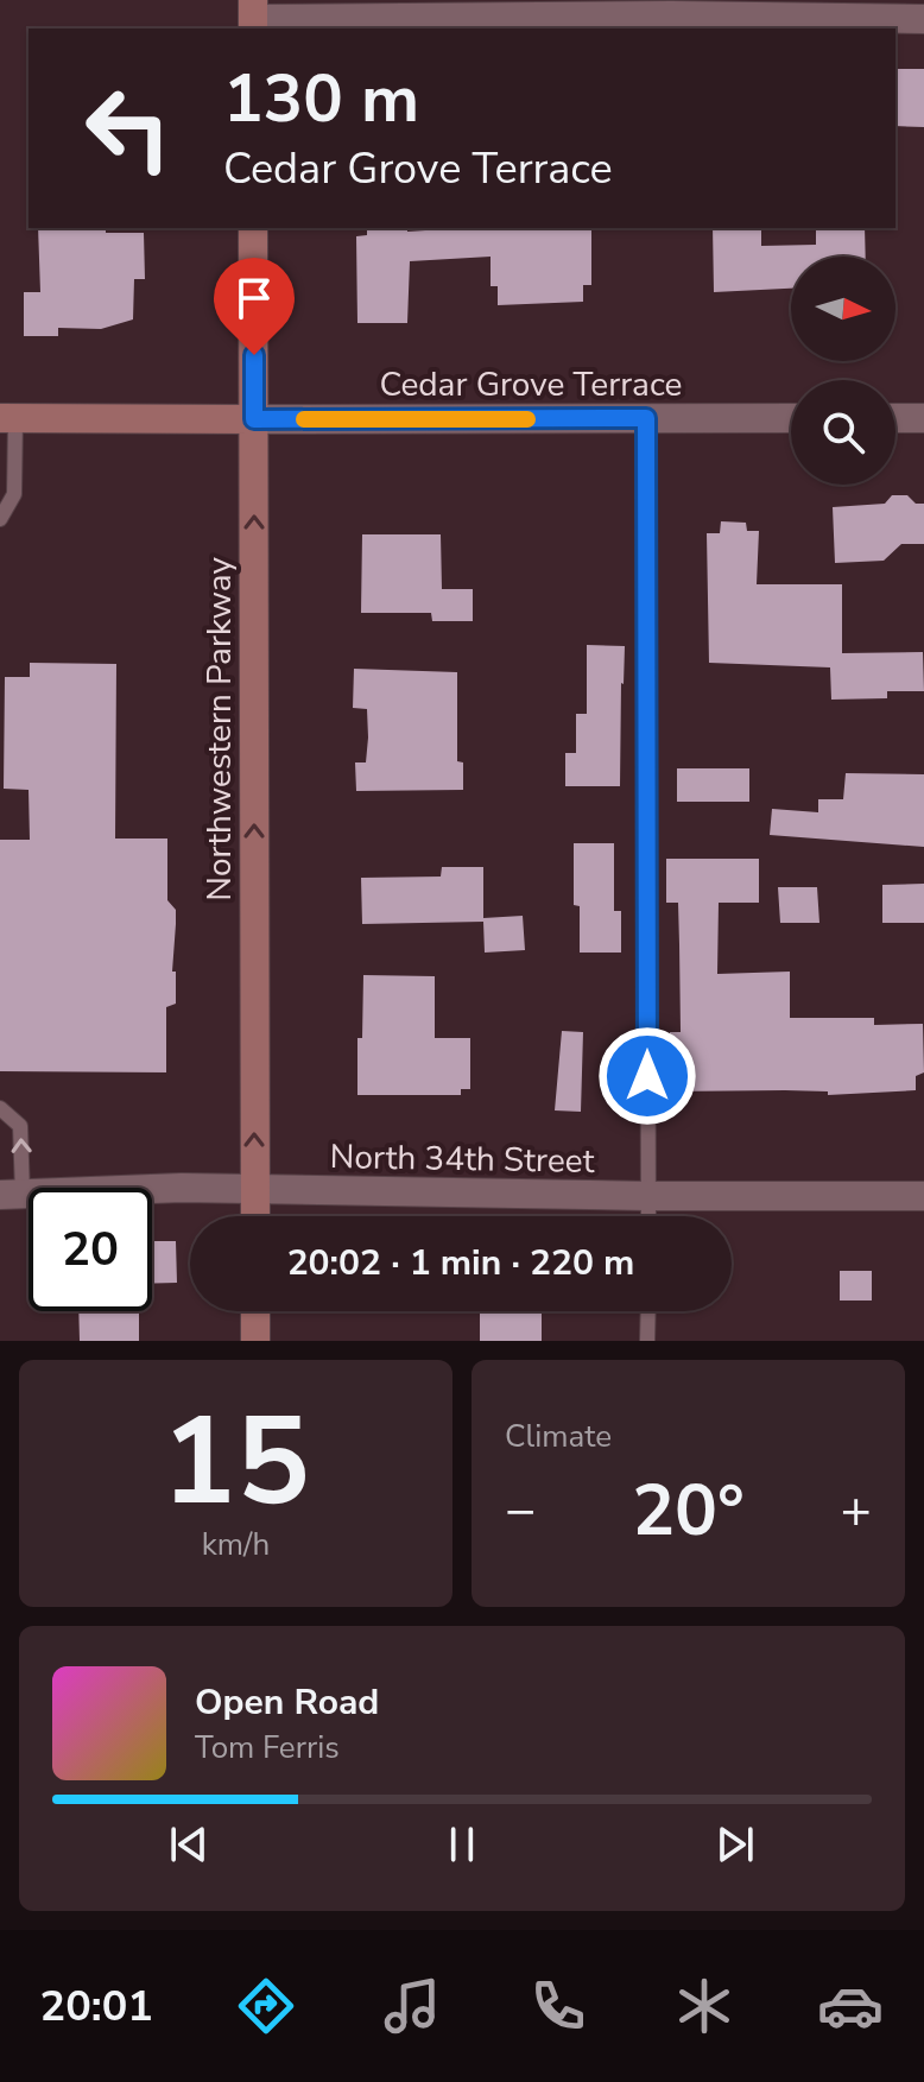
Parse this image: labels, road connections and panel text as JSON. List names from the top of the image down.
{
  "streets": {
    "street": ["Cedar Grove Terrace", "Northwestern Parkway", "North 34th Street"]
  },
  "crossings": [
    ["Cedar Grove Terrace", "Northwestern Parkway"],
    ["Northwestern Parkway", "North 34th Street"]
  ],
  "one_way": ["Northwestern Parkway"],
  "north": "right",
  "page": {
    "turn": ["130 m", "Cedar Grove Terrace"],
    "limit": "20",
    "trip": "20:02 · 1 min · 220 m",
    "tile": [
      ["15", "km/h"],
      "Climate"
    ],
    "heat": ["−", "20°", "+"],
    "song": ["Open Road", "Tom Ferris"],
    "tabs": "20:01"
  }
}
